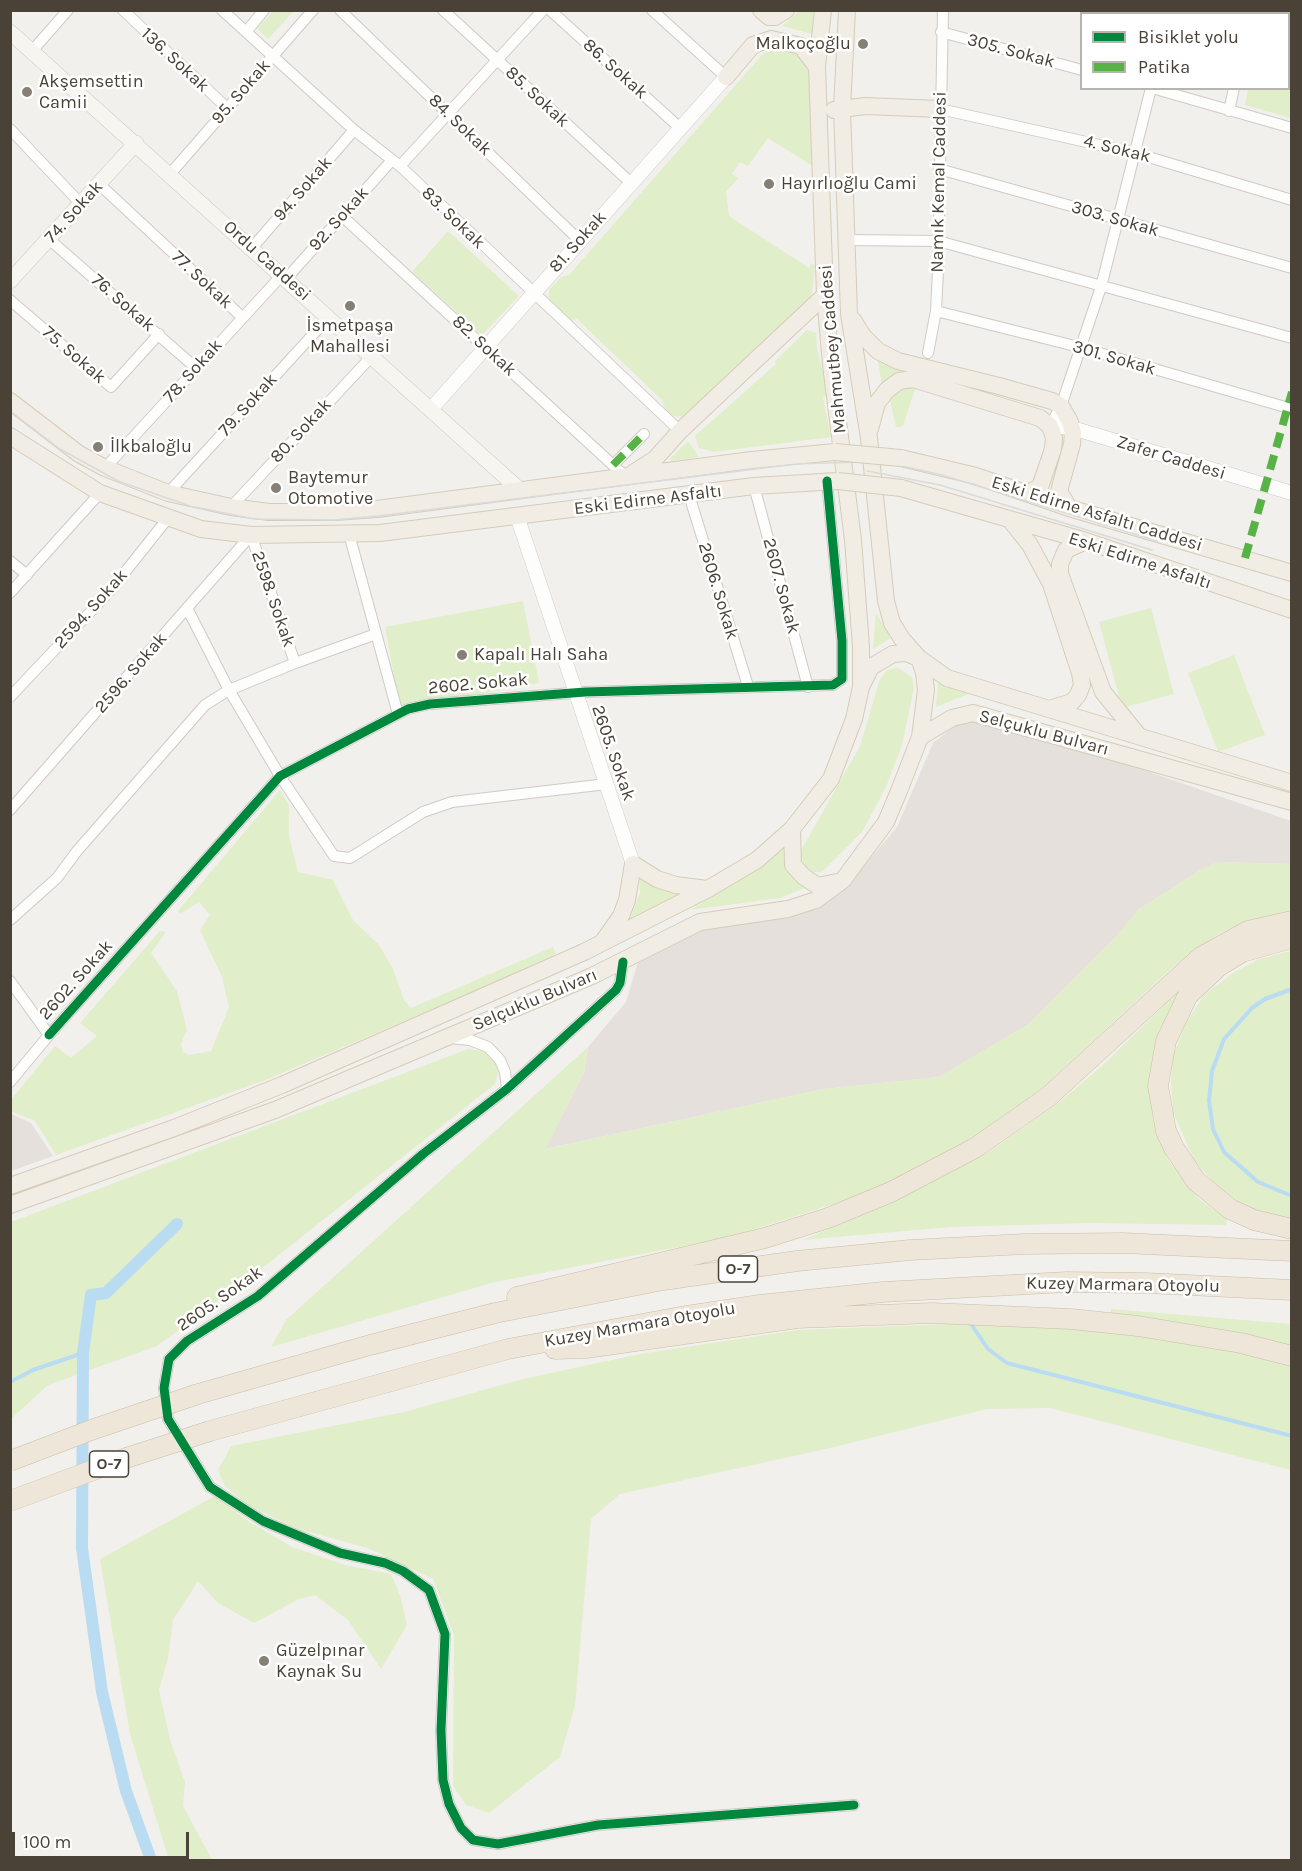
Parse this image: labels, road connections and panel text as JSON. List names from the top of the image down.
{
  "streets": {
    "highway": ["O-7", "Kuzey Marmara Otoyolu"],
    "main road": [
      "74. Sokak",
      "Ordu Caddesi",
      "Mahmutbey Caddesi",
      "Eski Edirne Asfaltı",
      "Eski Edirne Asfaltı Caddesi",
      "Selçuklu Bulvarı"
    ],
    "street": [
      "305. Sokak",
      "136. Sokak",
      "86. Sokak",
      "95. Sokak",
      "85. Sokak",
      "84. Sokak",
      "4. Sokak",
      "Namık Kemal Caddesi",
      "94. Sokak",
      "83. Sokak",
      "92. Sokak",
      "303. Sokak",
      "81. Sokak",
      "77. Sokak",
      "76. Sokak",
      "82. Sokak",
      "75. Sokak",
      "301. Sokak",
      "78. Sokak",
      "79. Sokak",
      "80. Sokak",
      "Zafer Caddesi",
      "2607. Sokak",
      "2606. Sokak",
      "2598. Sokak",
      "2594. Sokak",
      "2596. Sokak",
      "2602. Sokak",
      "2605. Sokak"
    ]
  },
  "crossings": [
    ["305. Sokak", "Namık Kemal Caddesi"],
    ["136. Sokak", "95. Sokak"],
    ["86. Sokak", "81. Sokak"],
    ["95. Sokak", "83. Sokak"],
    ["95. Sokak", "Ordu Caddesi"],
    ["85. Sokak", "92. Sokak"],
    ["85. Sokak", "81. Sokak"],
    ["84. Sokak", "92. Sokak"],
    ["84. Sokak", "81. Sokak"],
    ["4. Sokak", "Namık Kemal Caddesi"],
    ["Namık Kemal Caddesi", "303. Sokak"],
    ["Namık Kemal Caddesi", "301. Sokak"],
    ["94. Sokak", "83. Sokak"],
    ["94. Sokak", "Ordu Caddesi"],
    ["74. Sokak", "Ordu Caddesi"],
    ["74. Sokak", "77. Sokak"],
    ["74. Sokak", "76. Sokak"],
    ["83. Sokak", "92. Sokak"],
    ["83. Sokak", "81. Sokak"],
    ["92. Sokak", "Ordu Caddesi"],
    ["92. Sokak", "82. Sokak"],
    ["92. Sokak", "78. Sokak"],
    ["81. Sokak", "Ordu Caddesi"],
    ["81. Sokak", "82. Sokak"],
    ["Ordu Caddesi", "78. Sokak"],
    ["Ordu Caddesi", "79. Sokak"],
    ["Ordu Caddesi", "80. Sokak"],
    ["Ordu Caddesi", "Eski Edirne Asfaltı"],
    ["77. Sokak", "78. Sokak"],
    ["76. Sokak", "75. Sokak"],
    ["76. Sokak", "78. Sokak"],
    ["82. Sokak", "Eski Edirne Asfaltı"],
    ["Mahmutbey Caddesi", "Selçuklu Bulvarı"],
    ["78. Sokak", "Eski Edirne Asfaltı"],
    ["79. Sokak", "Eski Edirne Asfaltı"],
    ["80. Sokak", "Eski Edirne Asfaltı"],
    ["Eski Edirne Asfaltı", "Eski Edirne Asfaltı Caddesi"],
    ["Eski Edirne Asfaltı", "2607. Sokak"],
    ["Eski Edirne Asfaltı", "2606. Sokak"],
    ["Eski Edirne Asfaltı", "2598. Sokak"],
    ["Eski Edirne Asfaltı", "2594. Sokak"],
    ["Eski Edirne Asfaltı", "2596. Sokak"],
    ["Eski Edirne Asfaltı", "2602. Sokak"],
    ["Eski Edirne Asfaltı", "2605. Sokak"],
    ["2607. Sokak", "2602. Sokak"],
    ["2606. Sokak", "2602. Sokak"],
    ["2598. Sokak", "2596. Sokak"],
    ["2602. Sokak", "2605. Sokak"],
    ["Selçuklu Bulvarı", "2605. Sokak"]
  ],
  "places": [
    "Malkoçoğlu",
    "Akşemsettin Camii",
    "Hayırlıoğlu Cami",
    "İsmetpaşa Mahallesi",
    "İlkbaloğlu",
    "Baytemur Otomotive",
    "Kapalı Halı Saha",
    "Güzelpınar Kaynak Su"
  ],
  "legend": ["Bisiklet yolu", "Patika"],
  "scale_bar": "100 m"
}
